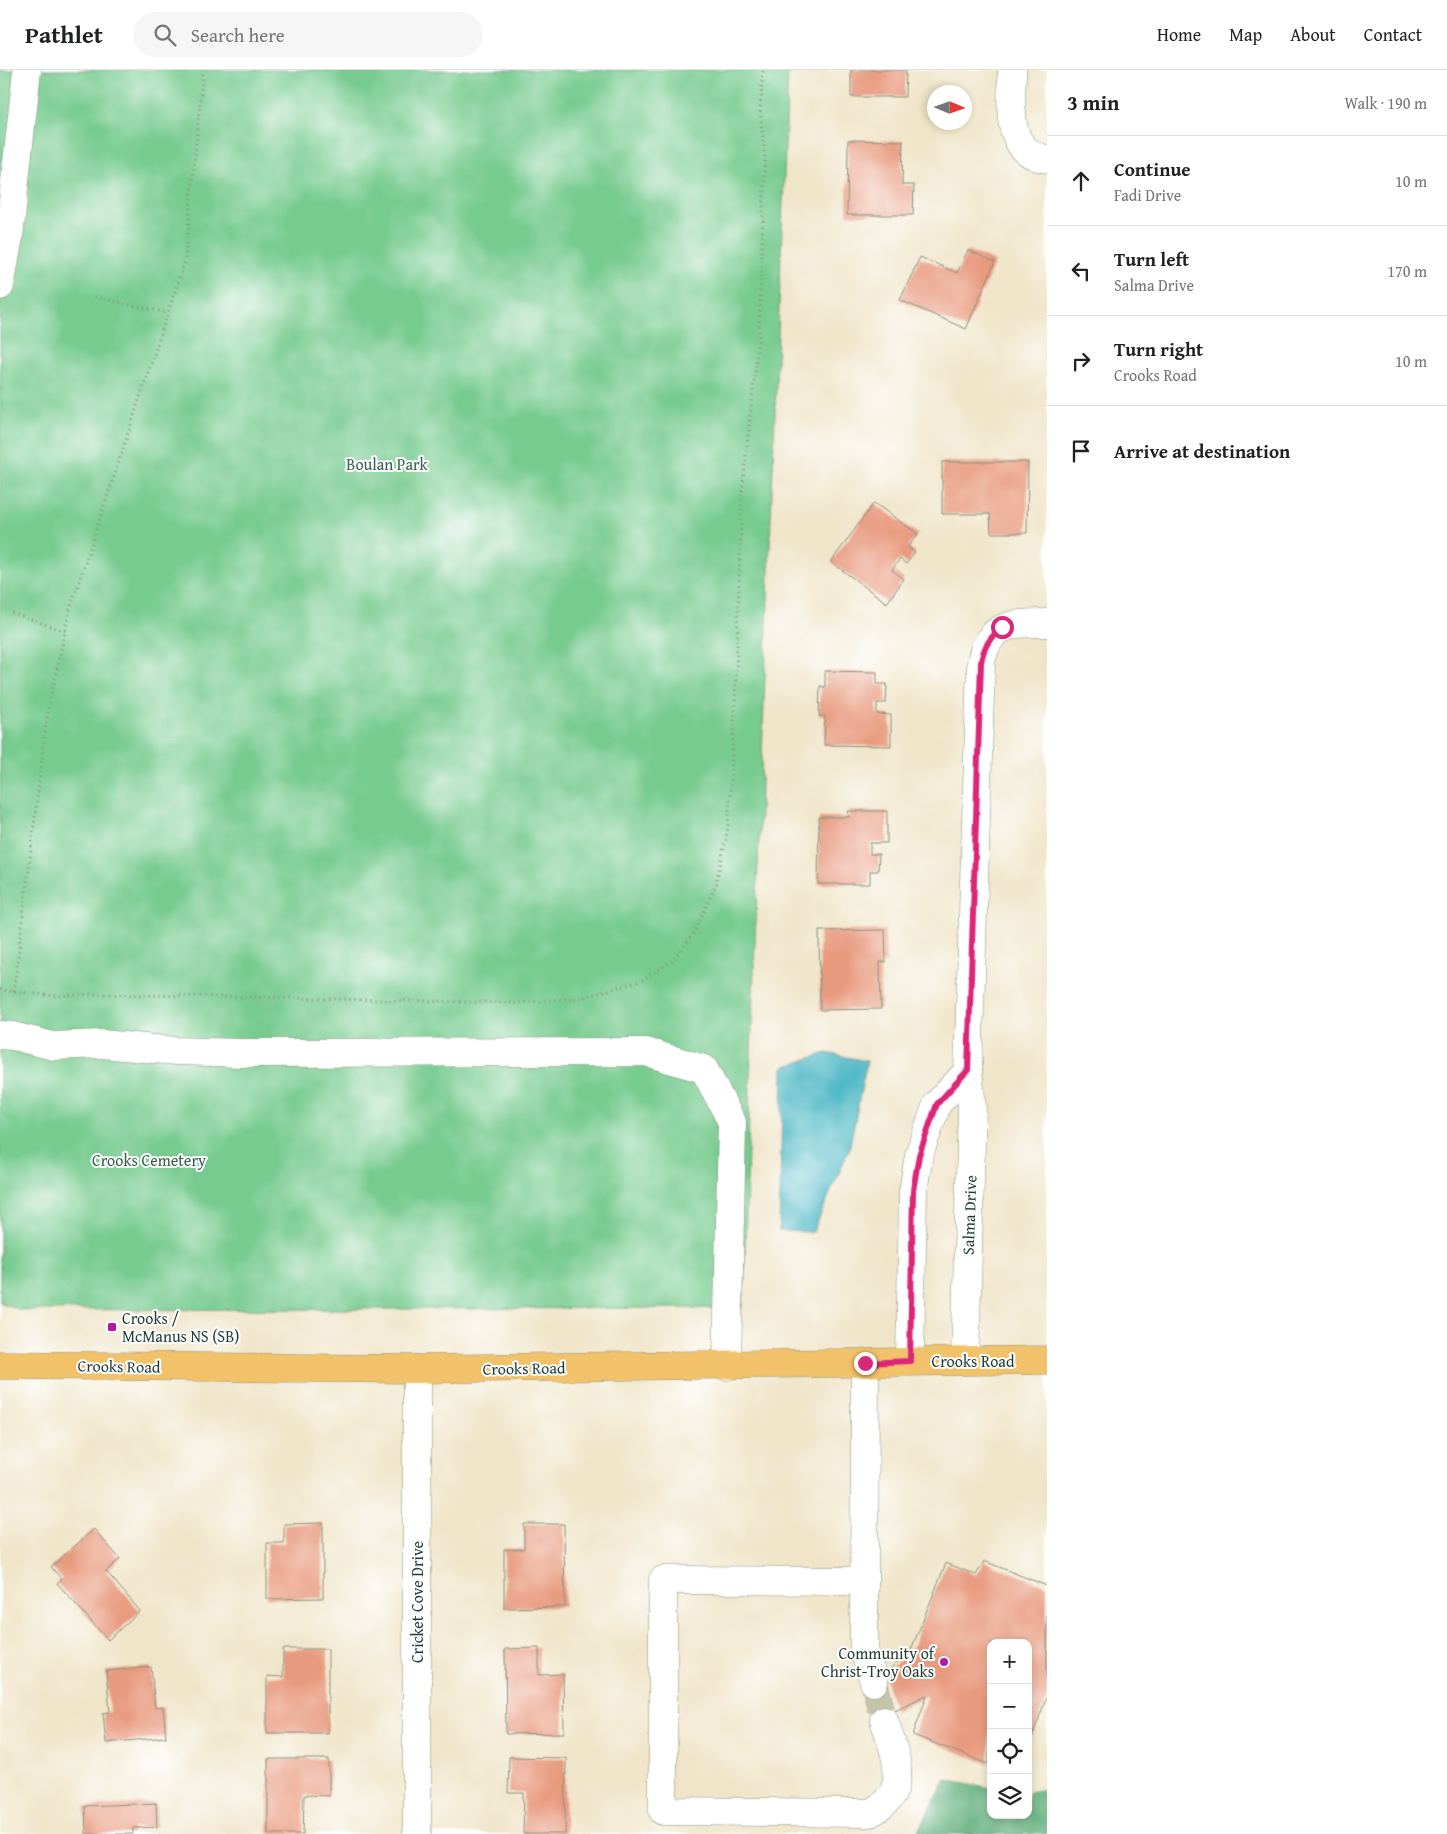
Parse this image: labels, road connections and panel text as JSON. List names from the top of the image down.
{
  "streets": {
    "main road": ["Crooks Road"],
    "street": ["Salma Drive", "Cricket Cove Drive"]
  },
  "crossings": [
    ["Salma Drive", "Crooks Road"],
    ["Crooks Road", "Cricket Cove Drive"]
  ],
  "parks": ["Boulan Park", "Crooks Cemetery"],
  "places": {
    "transit": ["Crooks / McManus NS (SB)"],
    "other": ["Community of Christ-Troy Oaks"]
  },
  "north": "right",
  "page": {
    "header": "Pathlet",
    "search": "Search here",
    "nav": [
      "Home",
      "Map",
      "About",
      "Contact"
    ],
    "heading": ["3 min", "Walk · 190 m"],
    "list": [
      ["Continue", "Fadi Drive", "10 m"],
      ["Turn left", "Salma Drive", "170 m"],
      ["Turn right", "Crooks Road", "10 m"],
      "Arrive at destination"
    ],
    "map_buttons": ["+", "−"]
  }
}
